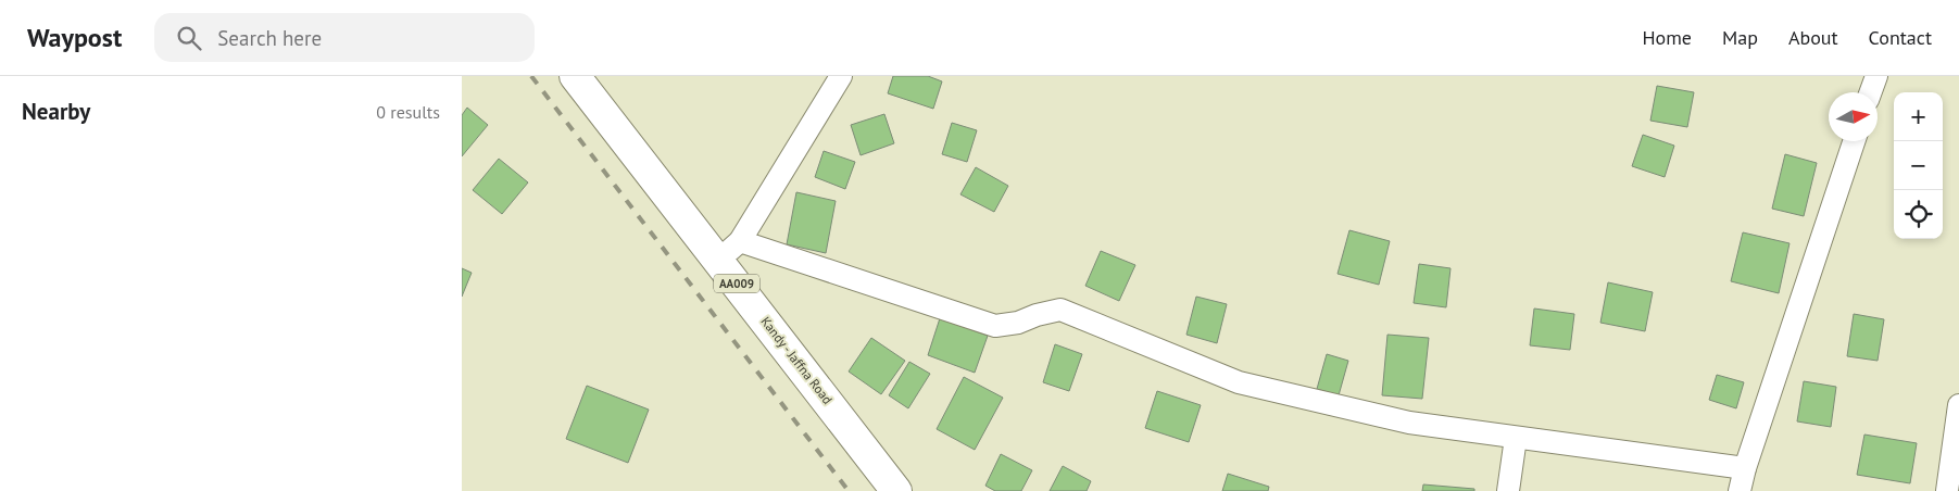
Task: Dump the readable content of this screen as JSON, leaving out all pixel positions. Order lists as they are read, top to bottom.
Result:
{
  "streets": {
    "highway": ["AA009", "Kandy - Jaffna Road"]
  },
  "north": "right",
  "page": {
    "header": "Waypost",
    "search": "Search here",
    "nav": [
      "Home",
      "Map",
      "About",
      "Contact"
    ],
    "heading": ["Nearby", "0 results"],
    "map_buttons": ["+", "−"]
  }
}
